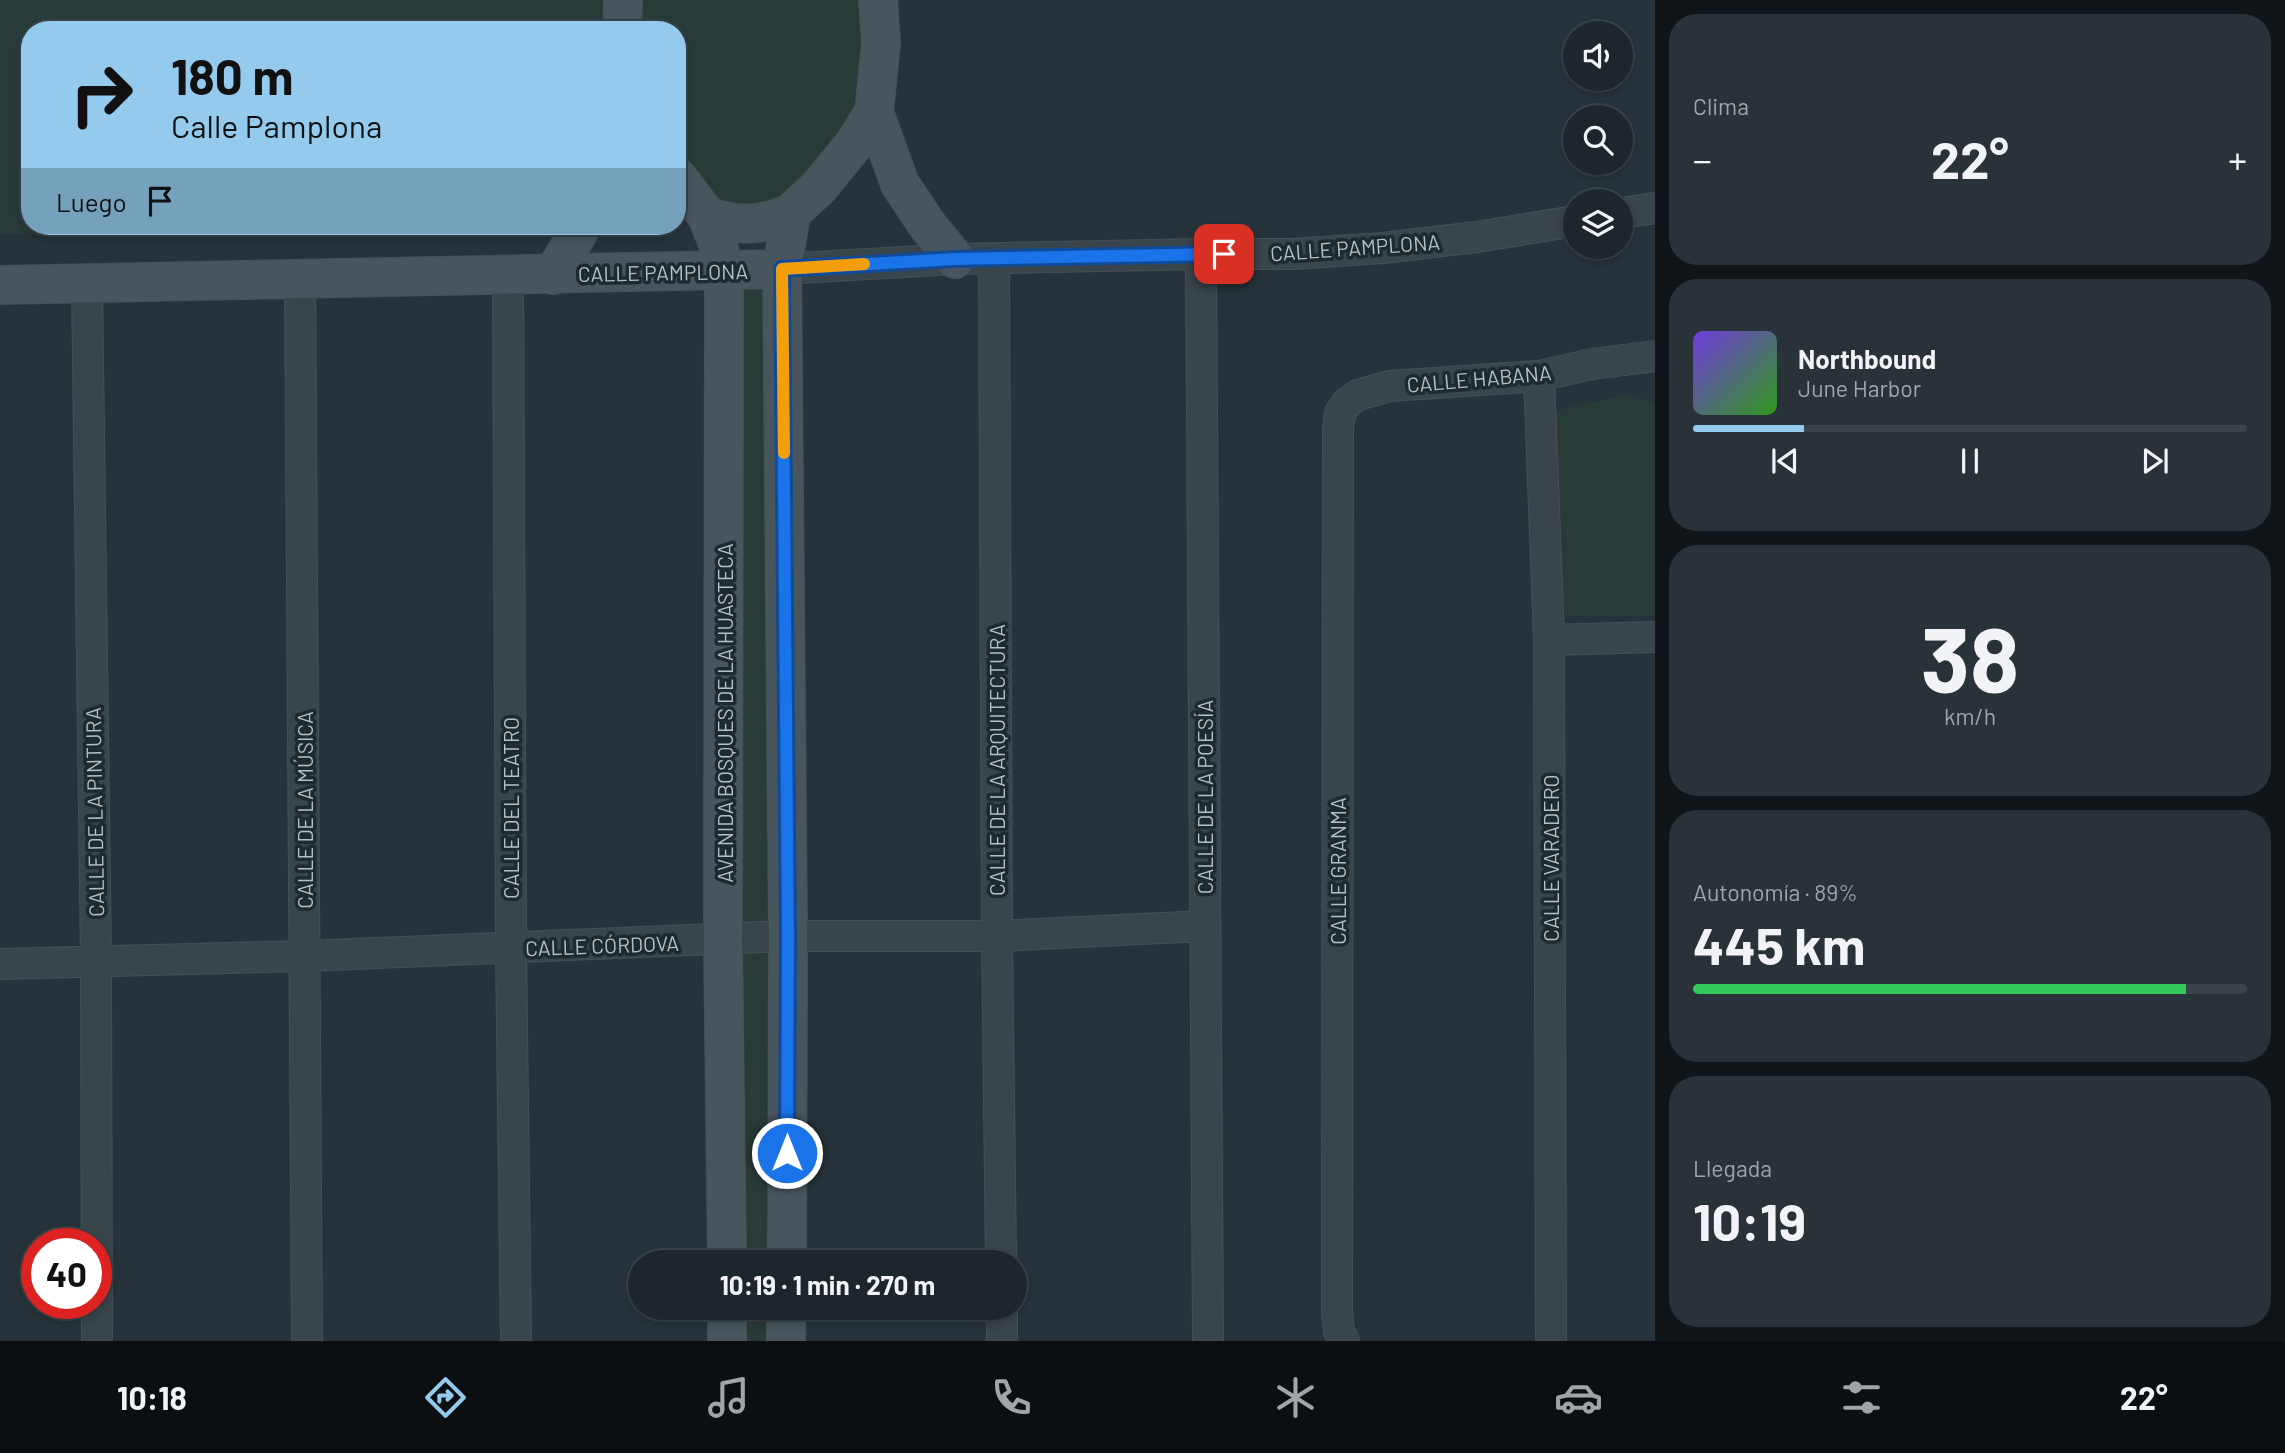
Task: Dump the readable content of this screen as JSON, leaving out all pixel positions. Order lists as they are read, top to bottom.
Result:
{
  "streets": {
    "street": [
      "CALLE PAMPLONA",
      "CALLE HABANA",
      "AVENIDA BOSQUES DE LA HUASTECA",
      "CALLE DE LA ARQUITECTURA",
      "CALLE DE LA POESÍA",
      "CALLE DEL TEATRO",
      "CALLE DE LA MÚSICA",
      "CALLE DE LA PINTURA",
      "CALLE VARADERO",
      "CALLE GRANMA",
      "CALLE CÓRDOVA"
    ]
  },
  "crossings": [
    ["CALLE PAMPLONA", "AVENIDA BOSQUES DE LA HUASTECA"],
    ["CALLE PAMPLONA", "CALLE DE LA ARQUITECTURA"],
    ["CALLE PAMPLONA", "CALLE DE LA POESÍA"],
    ["CALLE PAMPLONA", "CALLE DEL TEATRO"],
    ["CALLE PAMPLONA", "CALLE DE LA MÚSICA"],
    ["CALLE PAMPLONA", "CALLE DE LA PINTURA"],
    ["CALLE HABANA", "CALLE VARADERO"],
    ["CALLE HABANA", "CALLE GRANMA"],
    ["AVENIDA BOSQUES DE LA HUASTECA", "CALLE CÓRDOVA"],
    ["CALLE DE LA ARQUITECTURA", "CALLE CÓRDOVA"],
    ["CALLE DE LA POESÍA", "CALLE CÓRDOVA"],
    ["CALLE DEL TEATRO", "CALLE CÓRDOVA"],
    ["CALLE DE LA MÚSICA", "CALLE CÓRDOVA"],
    ["CALLE DE LA PINTURA", "CALLE CÓRDOVA"]
  ],
  "page": {
    "tile": [
      "Clima",
      ["38", "km/h"],
      ["Autonomía · 89%", "445 km"],
      ["Llegada", "10:19"]
    ],
    "turn": ["180 m", "Calle Pamplona"],
    "heat": ["−", "22°", "+"],
    "then": "Luego",
    "song": ["Northbound", "June Harbor"],
    "limit": "40",
    "trip": "10:19 · 1 min · 270 m",
    "tabs": ["10:18", "22°"]
  }
}
